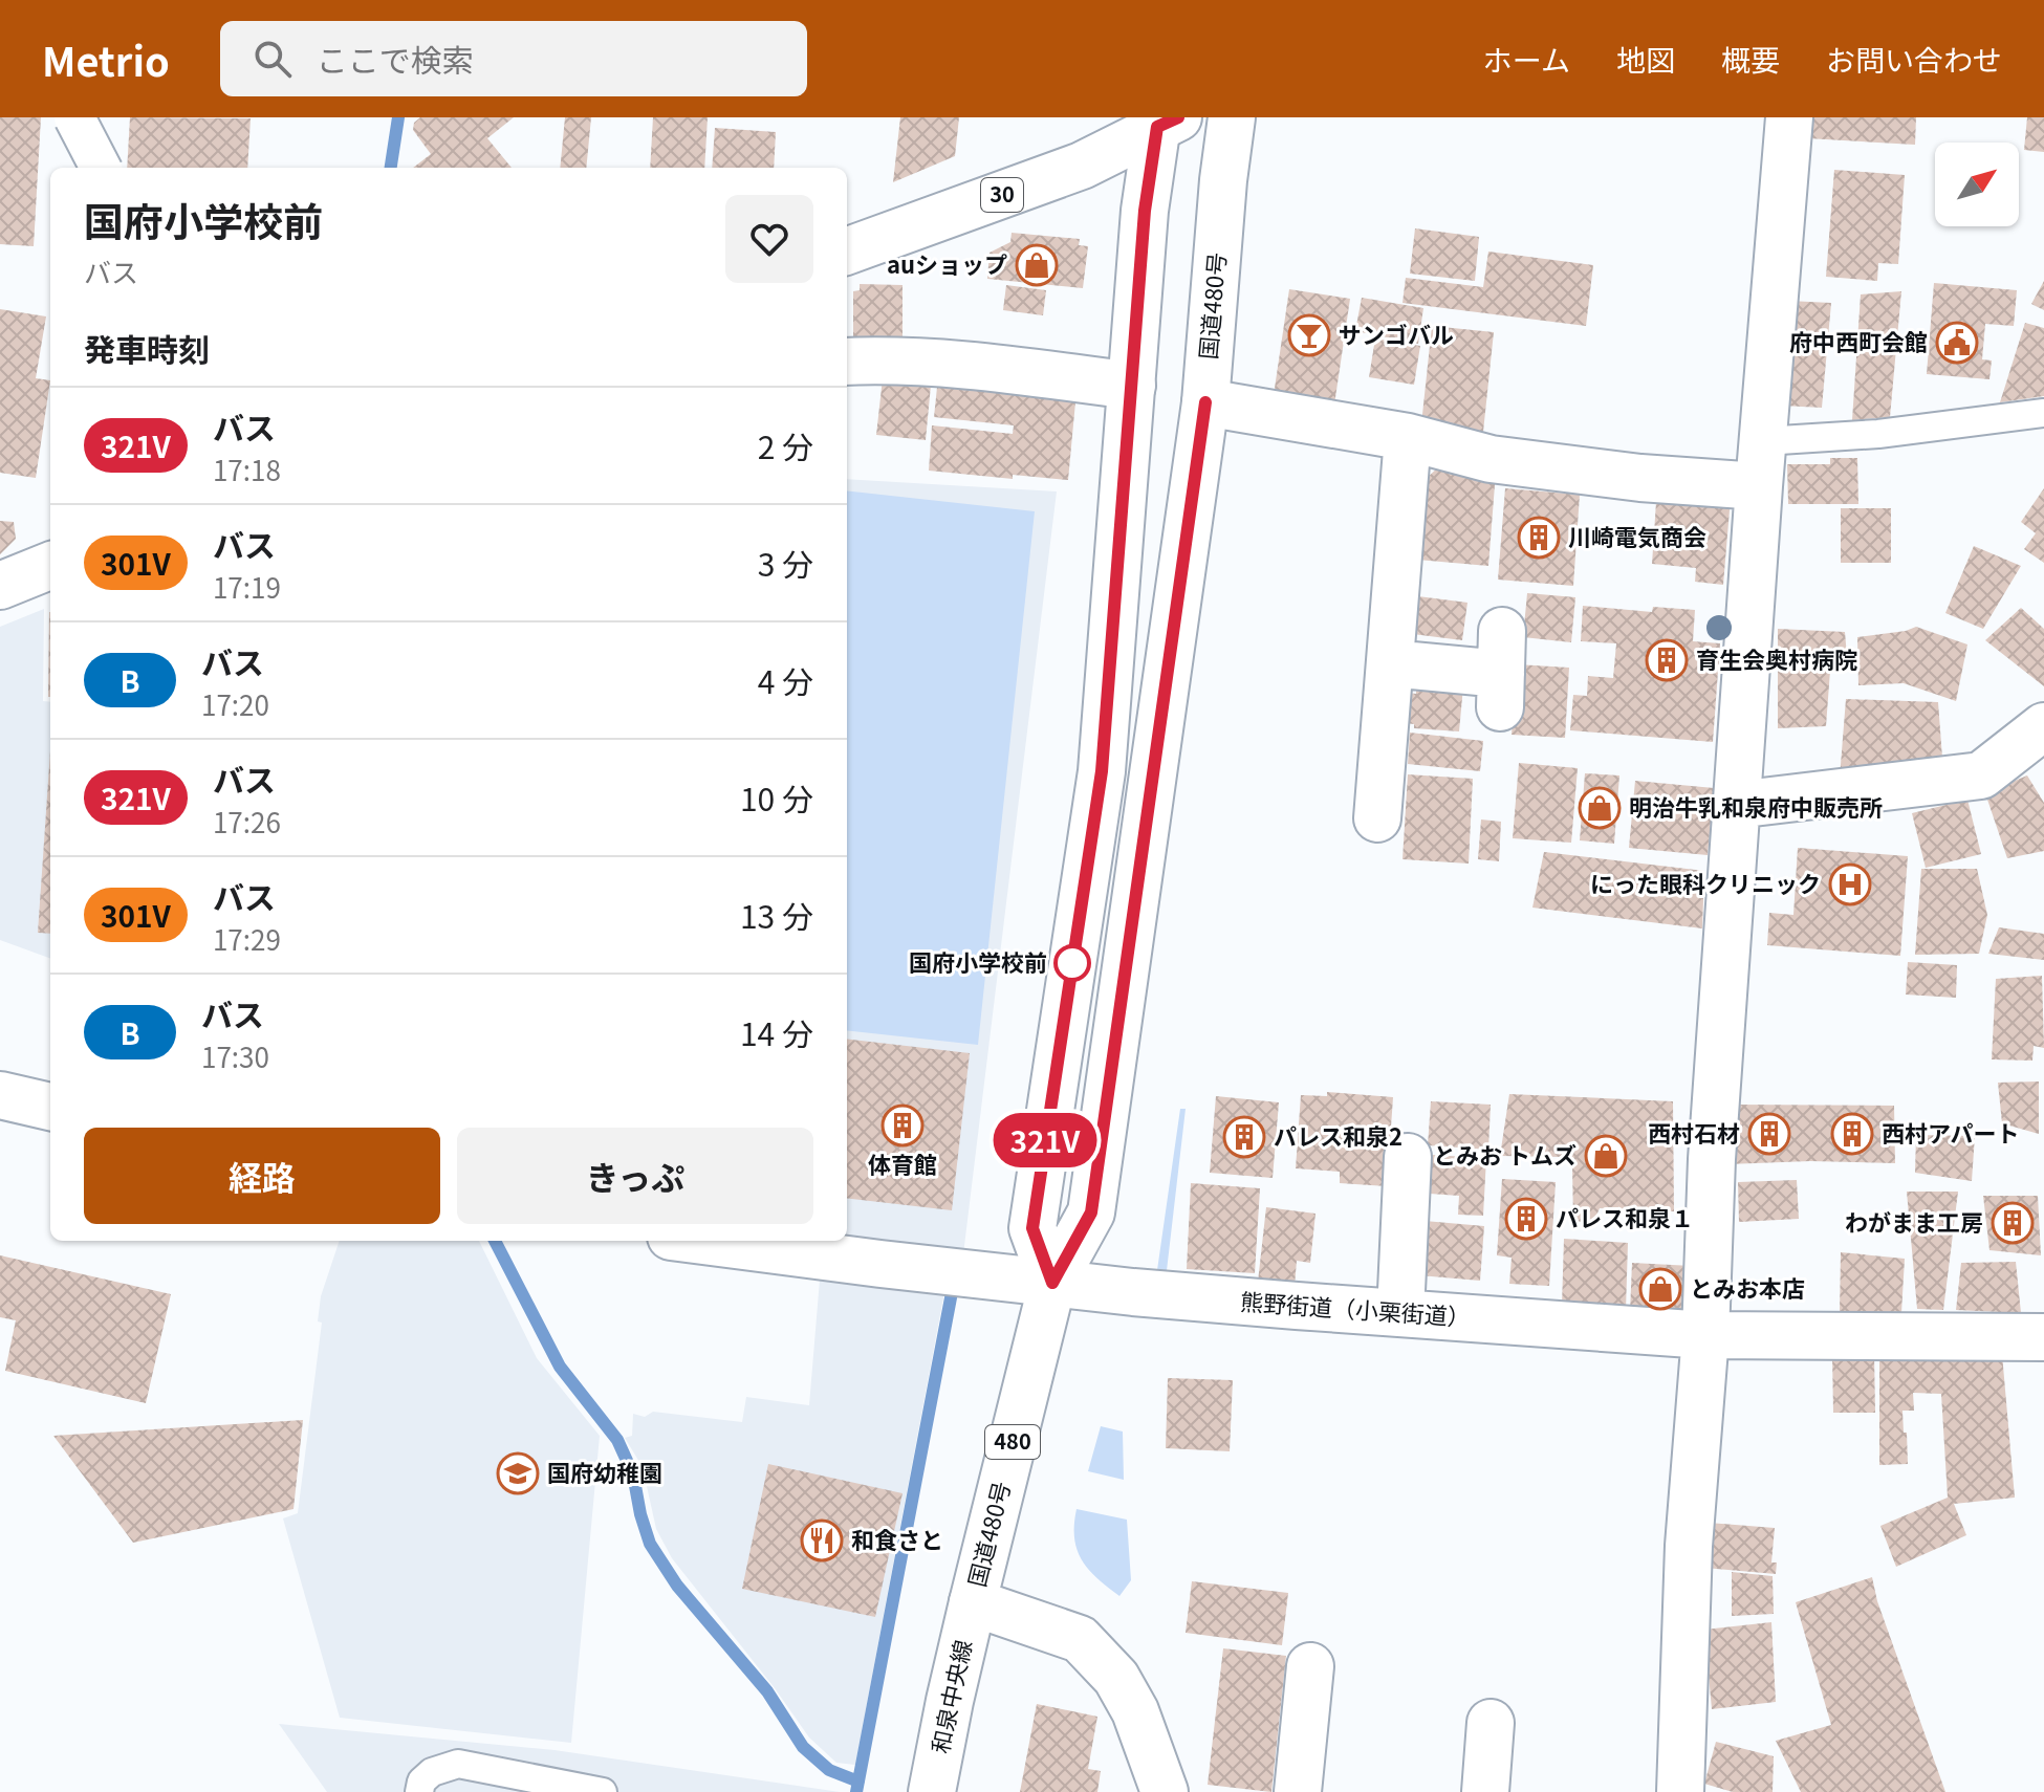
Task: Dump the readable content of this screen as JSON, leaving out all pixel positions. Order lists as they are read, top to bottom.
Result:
{
  "streets": {
    "main road": [
      "30",
      "国道480号",
      "熊野街道（小栗街道）",
      "480",
      "和泉中央線"
    ]
  },
  "crossings": [
    ["国道480号", "熊野街道（小栗街道）"],
    ["国道480号", "和泉中央線"]
  ],
  "places": {
    "shop": [
      "auショップ",
      "明治牛乳和泉府中販売所",
      "とみお トムズ",
      "とみお本店"
    ],
    "bar": ["サンゴバル"],
    "public building": ["府中西町会館"],
    "building": [
      "川崎電気商会",
      "育生会奥村病院",
      "体育館",
      "西村石材",
      "西村アパート",
      "パレス和泉2",
      "パレス和泉１",
      "わがまま工房"
    ],
    "hospital": ["にった眼科クリニック"],
    "other": ["国府小学校前"],
    "school or university": ["国府幼稚園"],
    "restaurant": ["和食さと"]
  },
  "lines": ["bus line 321V"],
  "north": "top right",
  "page": {
    "header": "Metrio",
    "search": "ここで検索",
    "nav": [
      "ホーム",
      "地図",
      "概要",
      "お問い合わせ"
    ],
    "on_map": "321V",
    "heading": [
      ["国府小学校前", "バス"],
      "発車時刻"
    ],
    "list": [
      {
        "mark": "321V",
        "name": "バス",
        "note": "17:18",
        "value": "2 分"
      },
      {
        "mark": "301V",
        "name": "バス",
        "note": "17:19",
        "value": "3 分"
      },
      {
        "mark": "B",
        "name": "バス",
        "note": "17:20",
        "value": "4 分"
      },
      {
        "mark": "321V",
        "name": "バス",
        "note": "17:26",
        "value": "10 分"
      },
      {
        "mark": "301V",
        "name": "バス",
        "note": "17:29",
        "value": "13 分"
      },
      {
        "mark": "B",
        "name": "バス",
        "note": "17:30",
        "value": "14 分"
      }
    ],
    "buttons": ["経路", "きっぷ"]
  }
}
